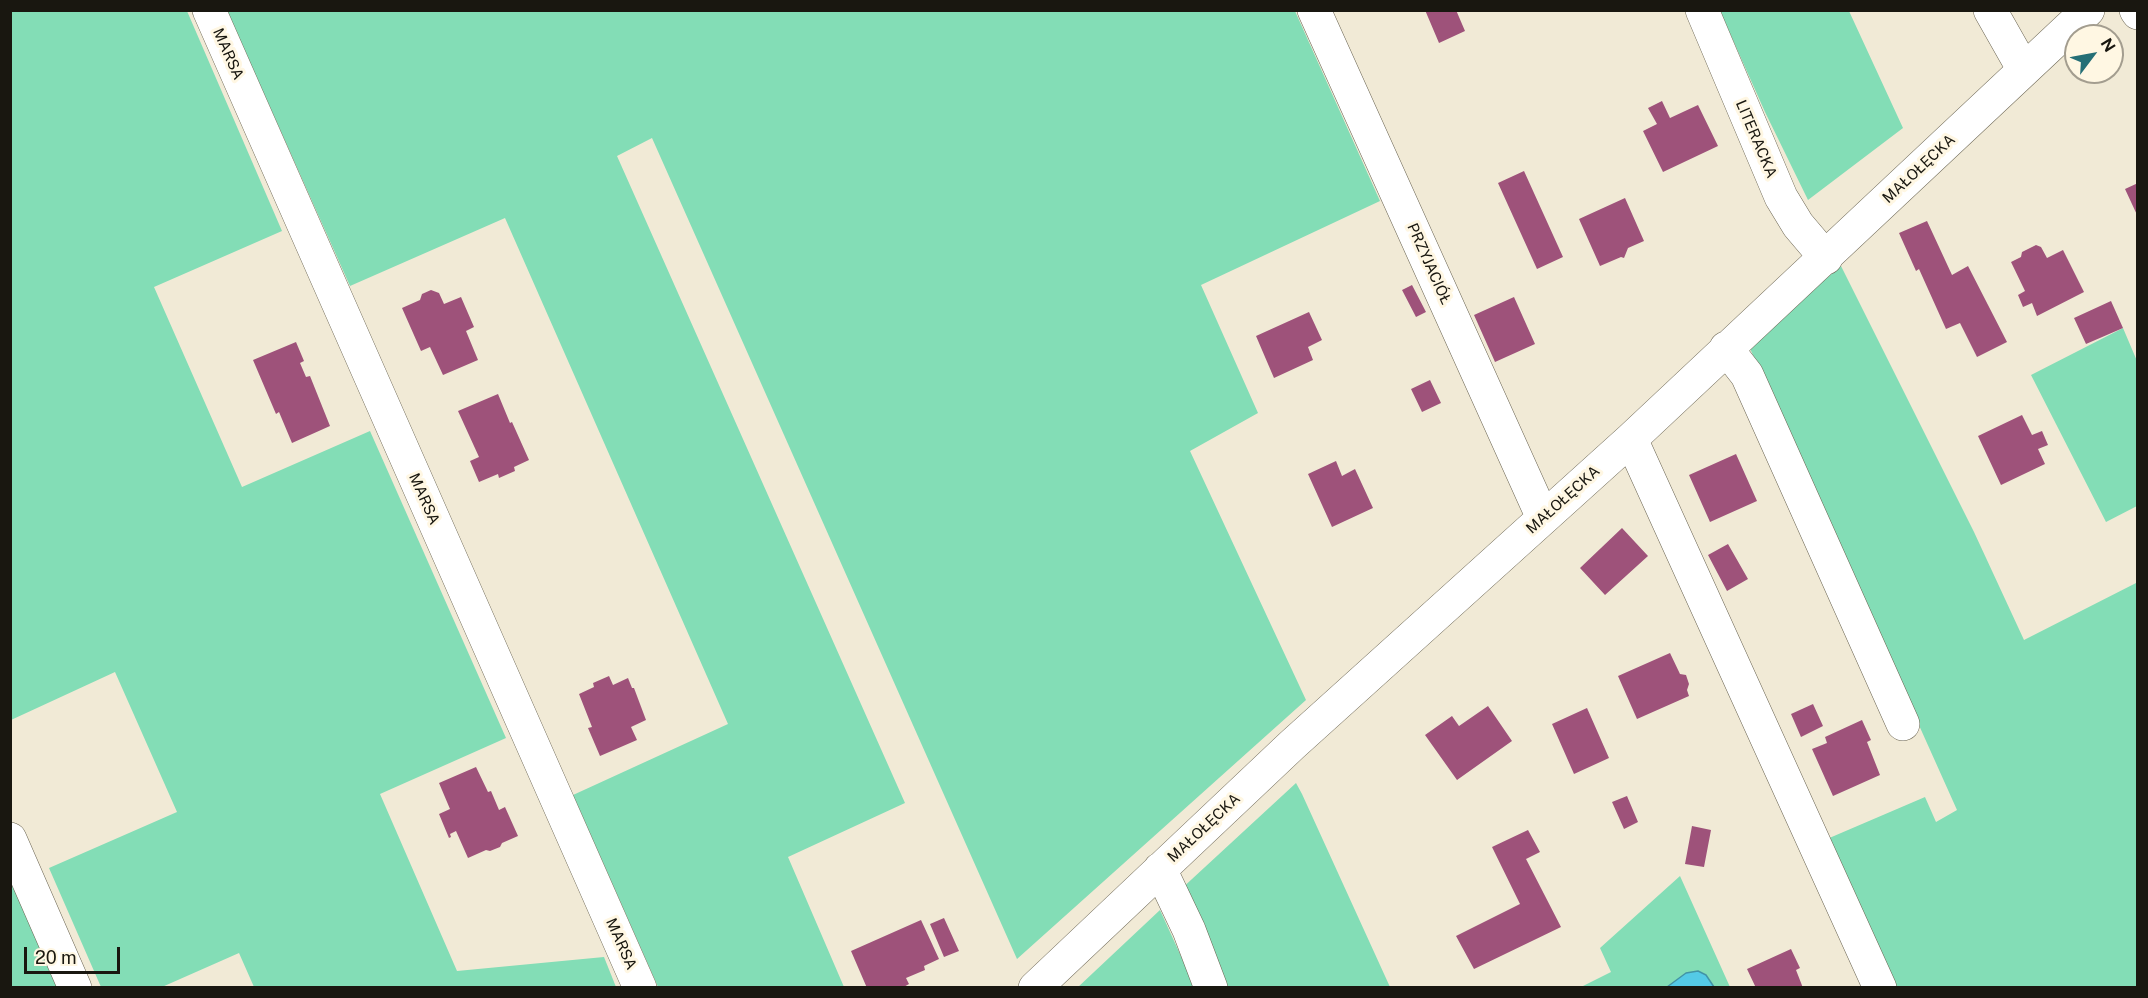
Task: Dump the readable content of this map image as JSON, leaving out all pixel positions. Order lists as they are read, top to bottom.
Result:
{
  "streets": {
    "street": [
      "MARSA",
      "LITERACKA",
      "MAŁOŁĘCKA",
      "PRZYJACIÓŁ"
    ]
  },
  "crossings": [
    ["LITERACKA", "MAŁOŁĘCKA"],
    ["MAŁOŁĘCKA", "PRZYJACIÓŁ"]
  ],
  "scale_bar": "20 m",
  "north": "top right"
}
